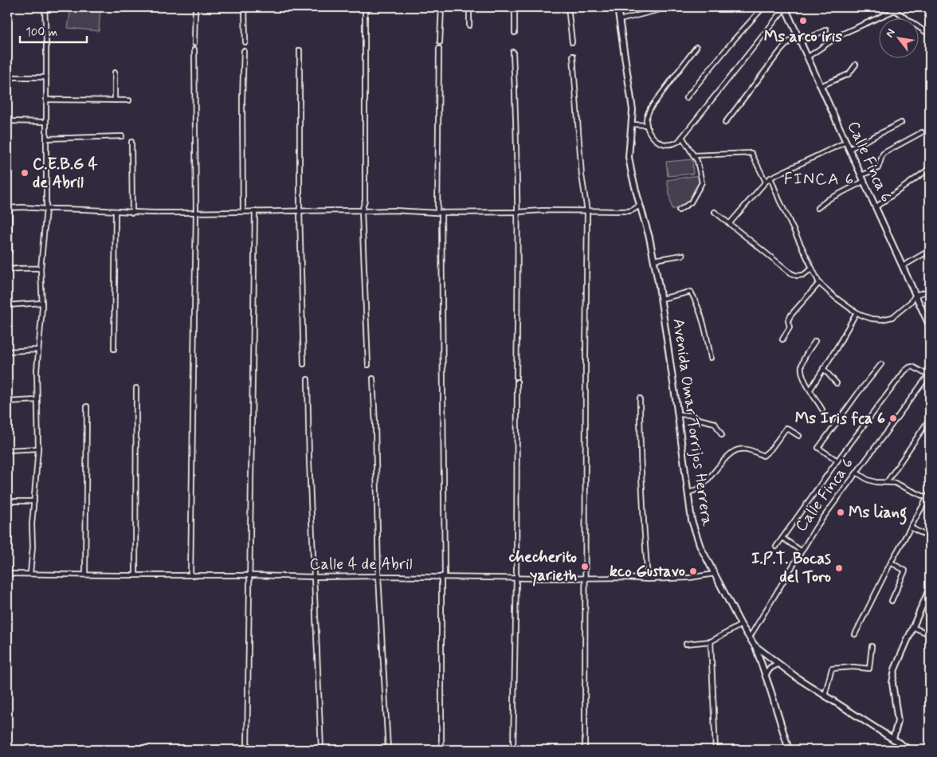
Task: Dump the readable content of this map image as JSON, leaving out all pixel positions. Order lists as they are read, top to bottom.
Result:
{
  "streets": {
    "street": ["Calle Finca 6", "Avenida Omar Torrijos Herrera", "Calle 4 de Abril"]
  },
  "crossings": [
    ["Calle Finca 6", "Avenida Omar Torrijos Herrera"],
    ["Avenida Omar Torrijos Herrera", "Calle 4 de Abril"]
  ],
  "districts": ["FINCA 6"],
  "places": [
    "Ms arco iris",
    "C.E.B.G 4 de Abril",
    "Ms Iris fca 6",
    "Ms liang",
    "checherito yarieth",
    "I.P.T. Bocas del Toro",
    "kco Gustavo"
  ],
  "scale_bar": "100 m",
  "north": "top left"
}
